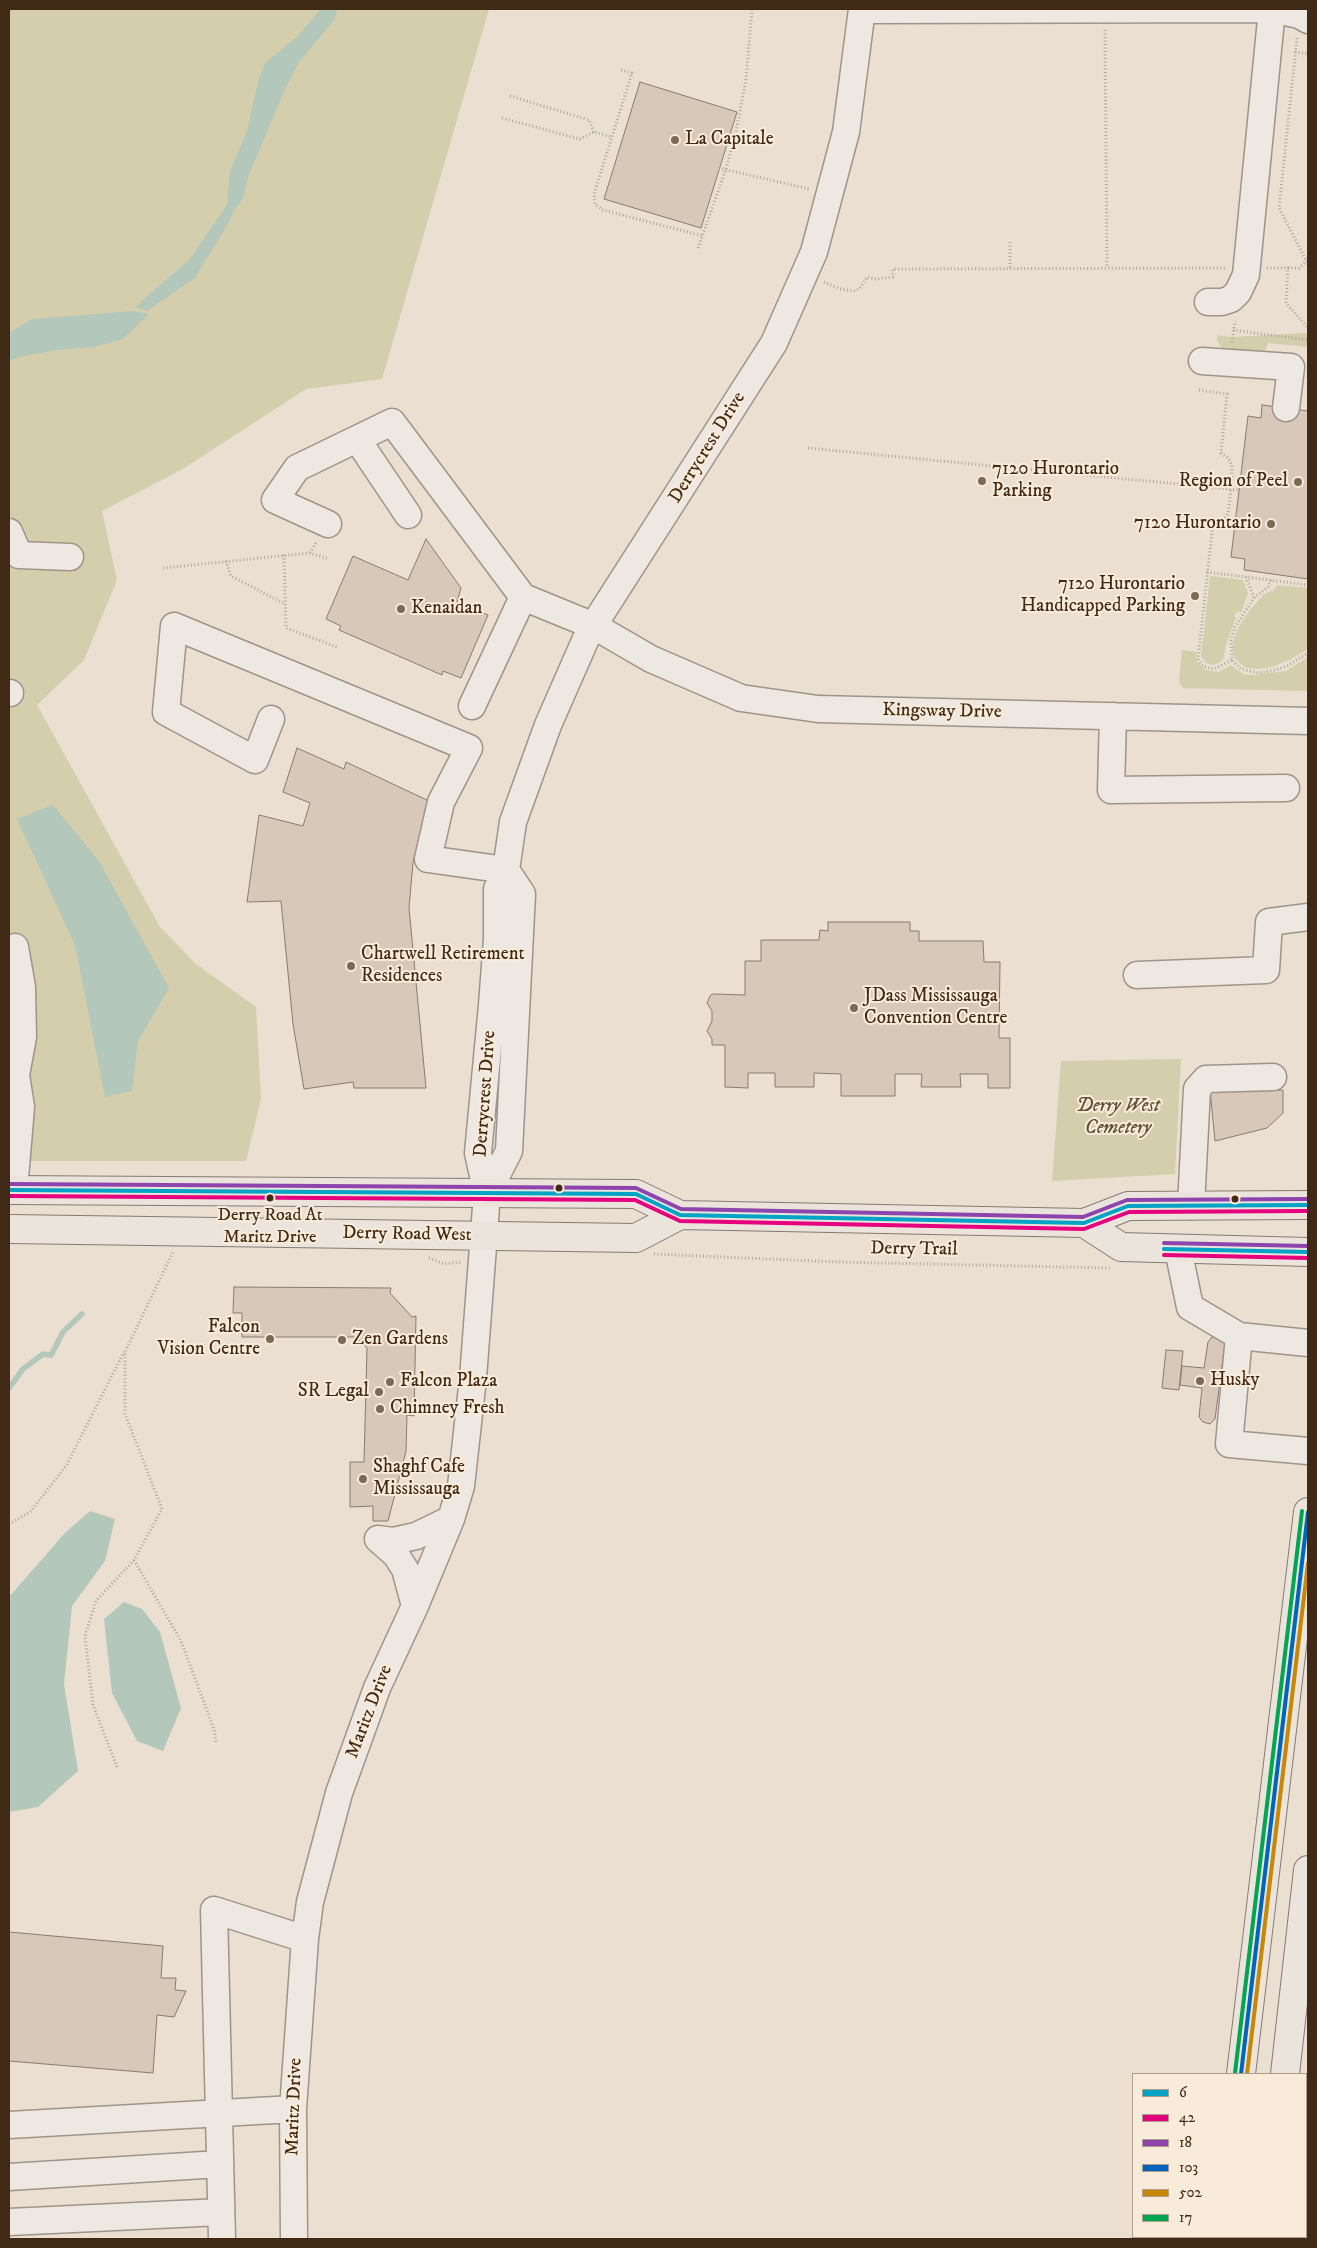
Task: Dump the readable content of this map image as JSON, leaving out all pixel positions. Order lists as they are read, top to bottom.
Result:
{
  "streets": {
    "main road": ["Derry Road West"],
    "street": ["Derrycrest Drive", "Kingsway Drive", "Maritz Drive"],
    "path": ["Derry Trail"]
  },
  "crossings": [
    ["Derrycrest Drive", "Kingsway Drive"],
    ["Derrycrest Drive", "Derry Road West"],
    ["Derrycrest Drive", "Maritz Drive"],
    ["Derry Road West", "Maritz Drive"]
  ],
  "parks": ["Derry West Cemetery"],
  "places": [
    "La Capitale",
    "7120 Hurontario Parking",
    "Region of Peel",
    "7120 Hurontario",
    "7120 Hurontario Handicapped Parking",
    "Kenaidan",
    "Chartwell Retirement Residences",
    "JDass Mississauga Convention Centre",
    "Derry Road At Maritz Drive",
    "Falcon Vision Centre",
    "Zen Gardens",
    "Husky",
    "Falcon Plaza",
    "SR Legal",
    "Chimney Fresh",
    "Shaghf Cafe Mississauga"
  ],
  "lines": [
    "transit line 18",
    "transit line 6",
    "transit line 42",
    "transit line 17",
    "transit line 103",
    "transit line 502"
  ],
  "legend": [
    "6",
    "42",
    "18",
    "103",
    "502",
    "17"
  ]
}
